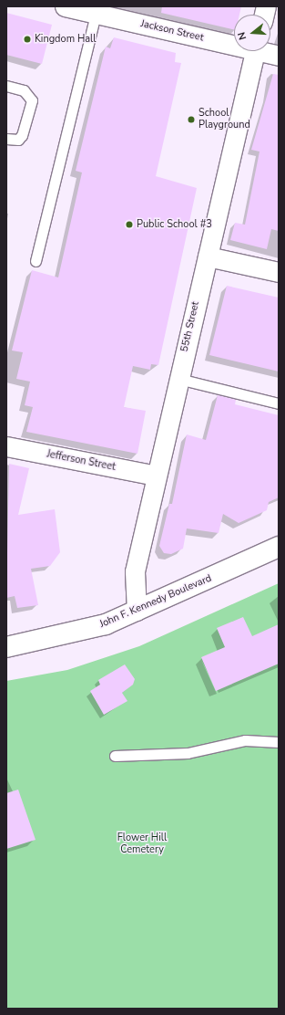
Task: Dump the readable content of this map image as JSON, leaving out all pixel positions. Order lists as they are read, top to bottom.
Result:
{
  "streets": {
    "main road": ["John F. Kennedy Boulevard"],
    "street": ["Jackson Street", "55th Street", "Jefferson Street"]
  },
  "crossings": [
    ["55th Street", "Jefferson Street"],
    ["55th Street", "John F. Kennedy Boulevard"]
  ],
  "parks": ["Flower Hill Cemetery"],
  "places": ["Kingdom Hall", "School Playground", "Public School #3"],
  "north": "left"
}
